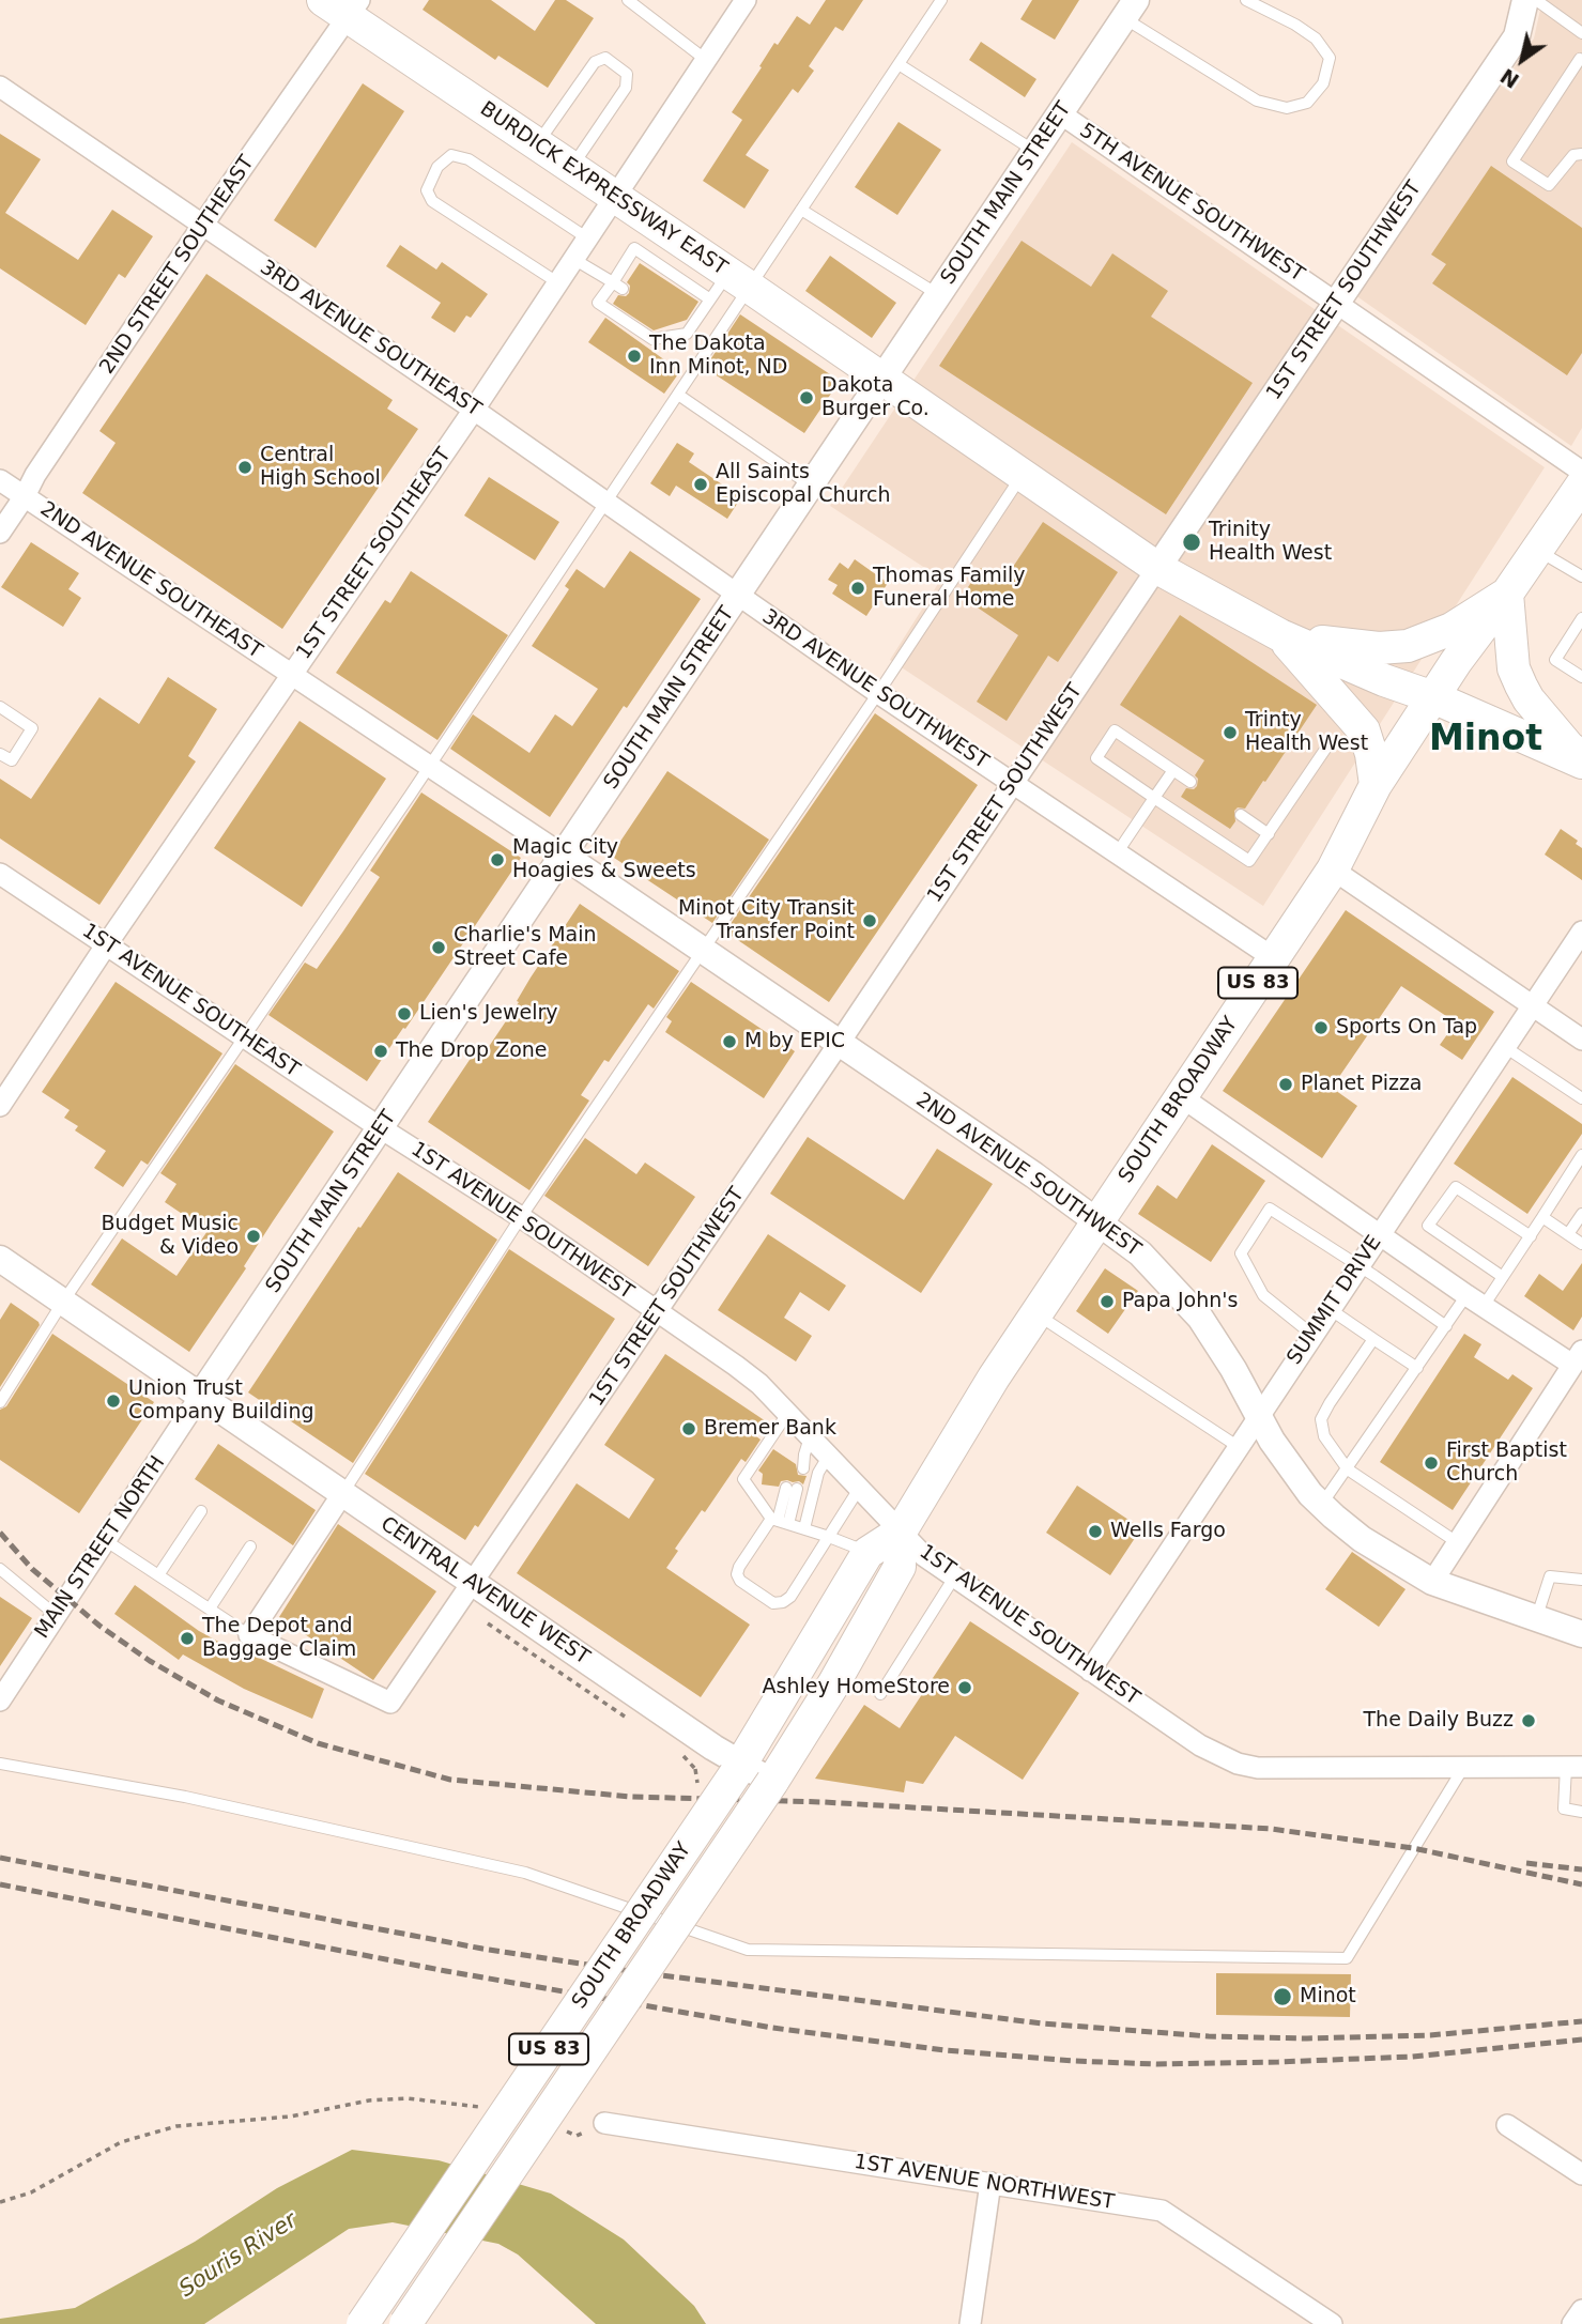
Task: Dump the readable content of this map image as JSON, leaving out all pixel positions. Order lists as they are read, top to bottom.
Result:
{
  "streets": {
    "main road": ["BURDICK EXPRESSWAY EAST", "US 83", "SOUTH BROADWAY"],
    "street": [
      "SOUTH MAIN STREET",
      "5TH AVENUE SOUTHWEST",
      "2ND STREET SOUTHEAST",
      "1ST STREET SOUTHWEST",
      "3RD AVENUE SOUTHEAST",
      "1ST STREET SOUTHEAST",
      "2ND AVENUE SOUTHEAST",
      "3RD AVENUE SOUTHWEST",
      "1ST AVENUE SOUTHEAST",
      "2ND AVENUE SOUTHWEST",
      "1ST AVENUE SOUTHWEST",
      "SUMMIT DRIVE",
      "MAIN STREET NORTH",
      "CENTRAL AVENUE WEST",
      "1ST AVENUE NORTHWEST"
    ]
  },
  "crossings": [
    ["BURDICK EXPRESSWAY EAST", "SOUTH MAIN STREET"],
    ["BURDICK EXPRESSWAY EAST", "2ND STREET SOUTHEAST"],
    ["BURDICK EXPRESSWAY EAST", "1ST STREET SOUTHWEST"],
    ["BURDICK EXPRESSWAY EAST", "1ST STREET SOUTHEAST"],
    ["SOUTH MAIN STREET", "5TH AVENUE SOUTHWEST"],
    ["SOUTH MAIN STREET", "3RD AVENUE SOUTHEAST"],
    ["SOUTH MAIN STREET", "2ND AVENUE SOUTHEAST"],
    ["SOUTH MAIN STREET", "3RD AVENUE SOUTHWEST"],
    ["SOUTH MAIN STREET", "1ST AVENUE SOUTHEAST"],
    ["SOUTH MAIN STREET", "2ND AVENUE SOUTHWEST"],
    ["SOUTH MAIN STREET", "1ST AVENUE SOUTHWEST"],
    ["SOUTH MAIN STREET", "MAIN STREET NORTH"],
    ["SOUTH MAIN STREET", "CENTRAL AVENUE WEST"],
    ["5TH AVENUE SOUTHWEST", "1ST STREET SOUTHWEST"],
    ["2ND STREET SOUTHEAST", "3RD AVENUE SOUTHEAST"],
    ["2ND STREET SOUTHEAST", "2ND AVENUE SOUTHEAST"],
    ["1ST STREET SOUTHWEST", "3RD AVENUE SOUTHWEST"],
    ["1ST STREET SOUTHWEST", "2ND AVENUE SOUTHWEST"],
    ["1ST STREET SOUTHWEST", "1ST AVENUE SOUTHWEST"],
    ["1ST STREET SOUTHWEST", "CENTRAL AVENUE WEST"],
    ["3RD AVENUE SOUTHEAST", "1ST STREET SOUTHEAST"],
    ["3RD AVENUE SOUTHEAST", "3RD AVENUE SOUTHWEST"],
    ["1ST STREET SOUTHEAST", "2ND AVENUE SOUTHEAST"],
    ["1ST STREET SOUTHEAST", "1ST AVENUE SOUTHEAST"],
    ["2ND AVENUE SOUTHEAST", "2ND AVENUE SOUTHWEST"],
    ["3RD AVENUE SOUTHWEST", "SOUTH BROADWAY"],
    ["1ST AVENUE SOUTHEAST", "1ST AVENUE SOUTHWEST"],
    ["SOUTH BROADWAY", "2ND AVENUE SOUTHWEST"],
    ["SOUTH BROADWAY", "1ST AVENUE SOUTHWEST"],
    ["SOUTH BROADWAY", "CENTRAL AVENUE WEST"],
    ["2ND AVENUE SOUTHWEST", "SUMMIT DRIVE"],
    ["1ST AVENUE SOUTHWEST", "SUMMIT DRIVE"],
    ["MAIN STREET NORTH", "CENTRAL AVENUE WEST"]
  ],
  "districts": ["Minot"],
  "water": ["Souris River"],
  "places": [
    "The Dakota Inn Minot, ND",
    "Dakota Burger Co.",
    "Central High School",
    "All Saints Episcopal Church",
    "Trinity Health West",
    "Thomas Family Funeral Home",
    "Trinty Health West",
    "Magic City Hoagies & Sweets",
    "Minot City Transit Transfer Point",
    "Charlie's Main Street Cafe",
    "Lien's Jewelry",
    "Sports On Tap",
    "M by EPIC",
    "The Drop Zone",
    "Planet Pizza",
    "Budget Music & Video",
    "Papa John's",
    "Union Trust Company Building",
    "Bremer Bank",
    "First Baptist Church",
    "Wells Fargo",
    "The Depot and Baggage Claim",
    "Ashley HomeStore",
    "The Daily Buzz",
    "Minot"
  ],
  "north": "bottom left"
}
